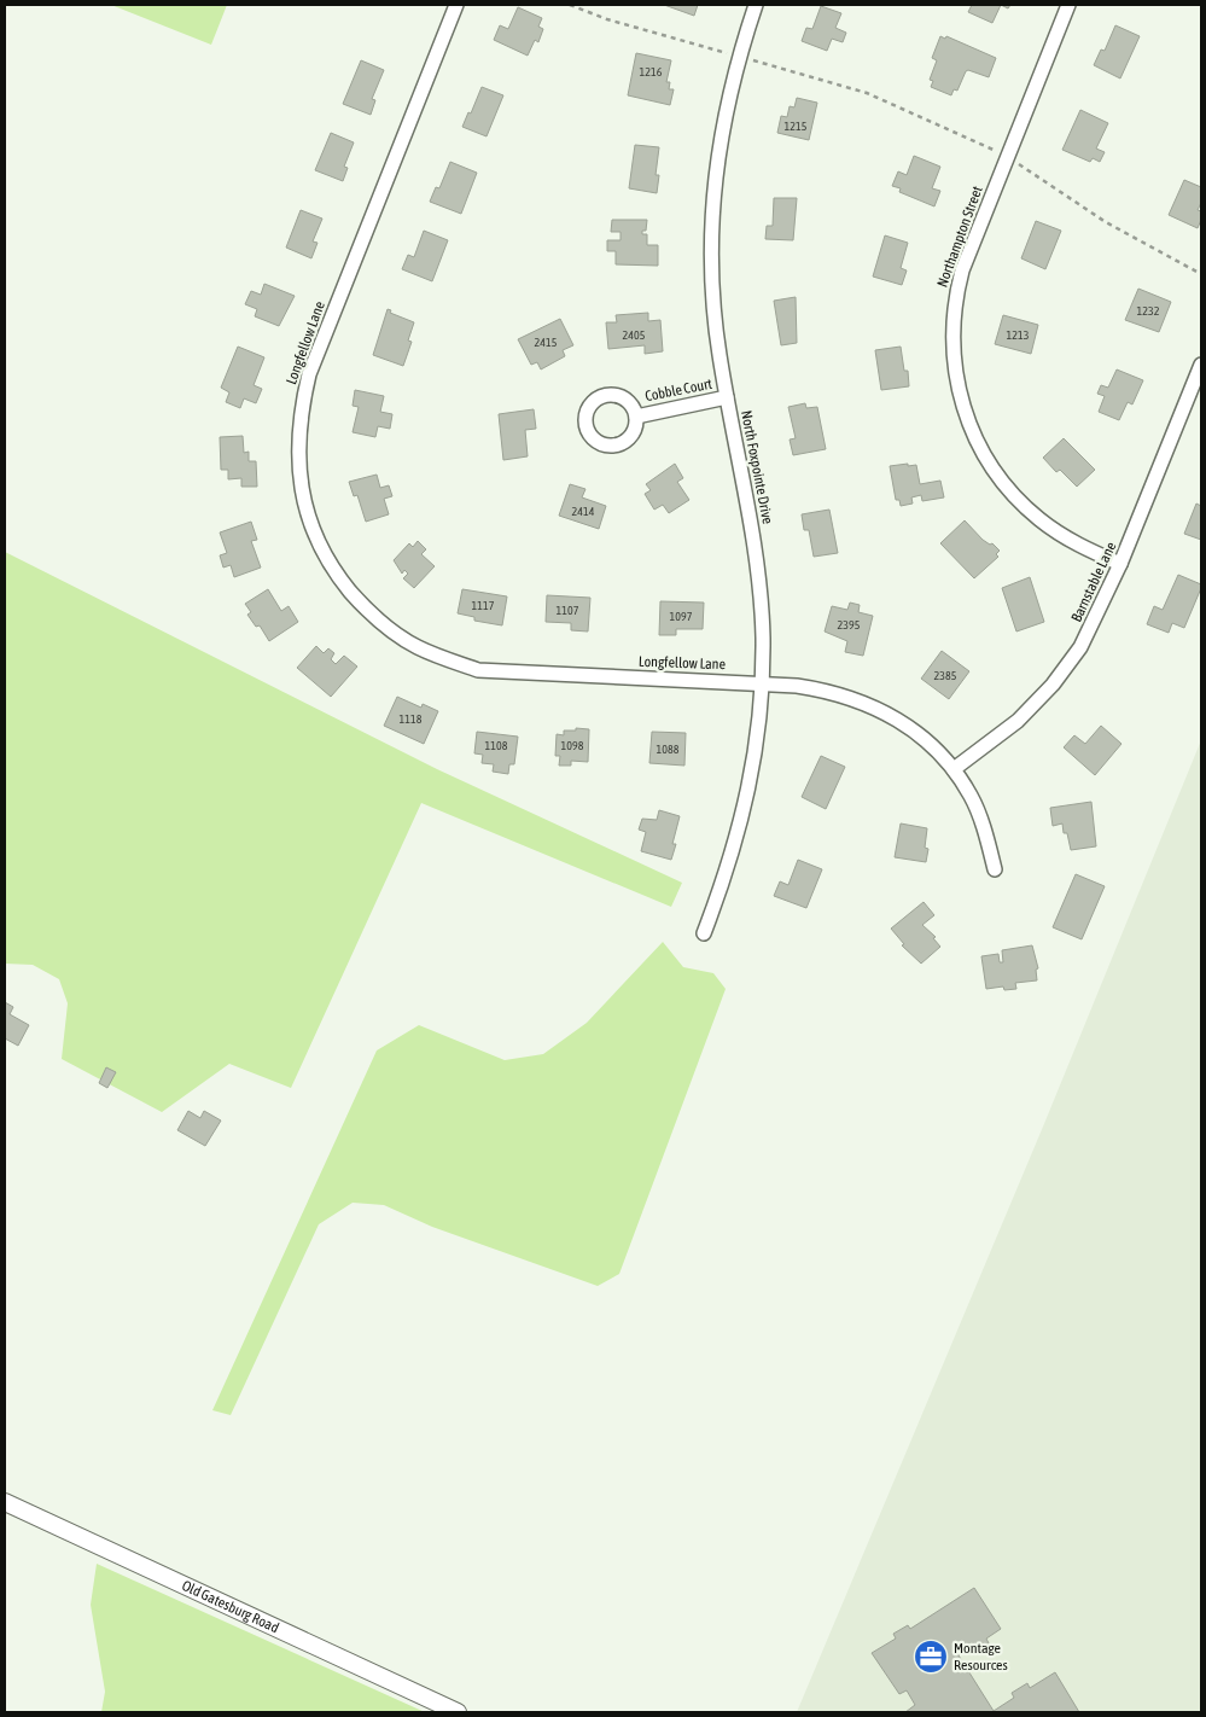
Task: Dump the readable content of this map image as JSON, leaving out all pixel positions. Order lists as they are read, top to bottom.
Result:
{
  "streets": {
    "street": [
      "Northampton Street",
      "Longfellow Lane",
      "Cobble Court",
      "North Foxpointe Drive",
      "Barnstable Lane",
      "Old Gatesburg Road"
    ]
  },
  "crossings": [
    ["Northampton Street", "Barnstable Lane"],
    ["Longfellow Lane", "North Foxpointe Drive"],
    ["Longfellow Lane", "Barnstable Lane"],
    ["Cobble Court", "North Foxpointe Drive"]
  ],
  "places": {
    "office": ["Montage Resources"]
  },
  "house_numbers": [
    "1216",
    "1215",
    "1232",
    "2405",
    "1213",
    "2415",
    "2414",
    "1117",
    "1107",
    "1097",
    "2395",
    "2385",
    "1118",
    "1108",
    "1098",
    "1088"
  ]
}
